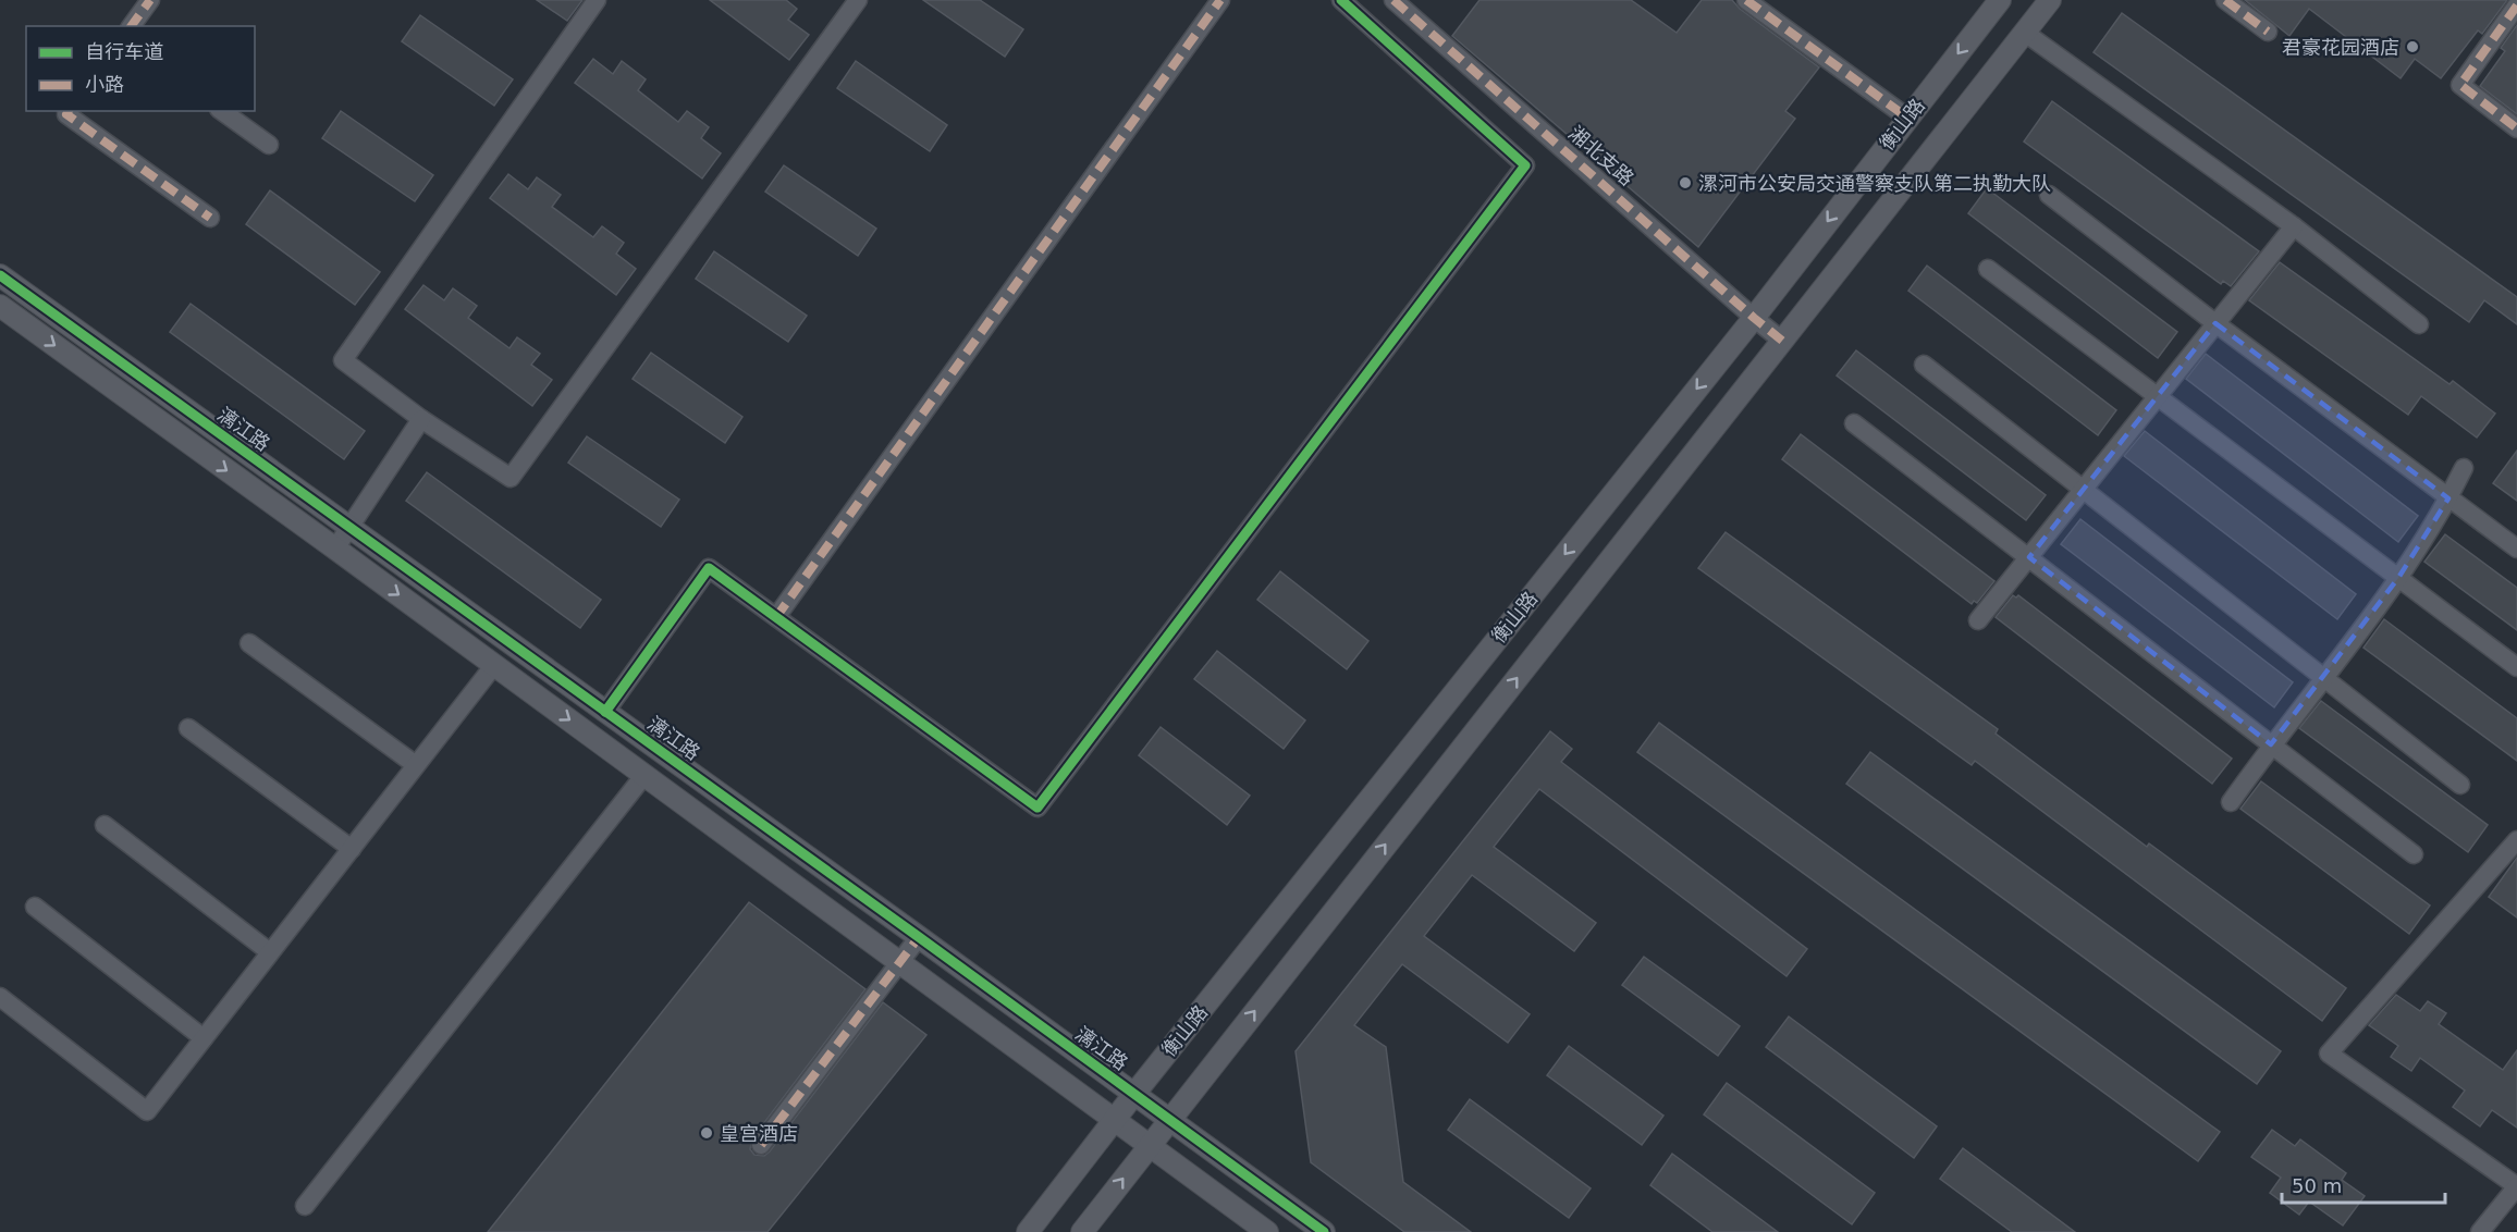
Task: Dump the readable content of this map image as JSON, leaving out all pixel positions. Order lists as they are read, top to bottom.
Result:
{
  "streets": {
    "street": ["衡山路", "湘北支路", "漓江路"]
  },
  "crossings": [
    ["衡山路", "湘北支路"],
    ["衡山路", "漓江路"]
  ],
  "places": ["君豪花园酒店", "漯河市公安局交通警察支队第二执勤大队", "皇宫酒店"],
  "legend": ["自行车道", "小路"],
  "scale_bar": "50 m"
}
